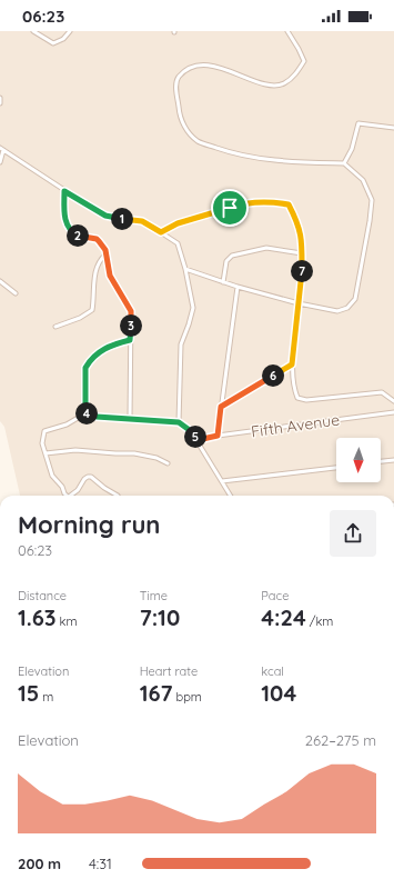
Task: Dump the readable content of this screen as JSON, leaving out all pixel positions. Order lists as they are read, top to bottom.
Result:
{
  "streets": {
    "street": ["Fifth Avenue"]
  },
  "north": "bottom",
  "page": {
    "status": "06:23",
    "pins": [
      "1",
      "2",
      "7",
      "3",
      "6",
      "4",
      "5"
    ],
    "heading": ["Morning run", "06:23"],
    "stats": [
      ["Distance", "1.63 km"],
      ["Time", "7:10"],
      ["Pace", "4:24 /km"],
      ["Elevation", "15 m"],
      ["Heart rate", "167 bpm"],
      ["kcal", "104"]
    ],
    "chart": ["Elevation", "262–275 m"],
    "list": [
      {
        "name": "200 m",
        "note": "4:31"
      }
    ]
  }
}
